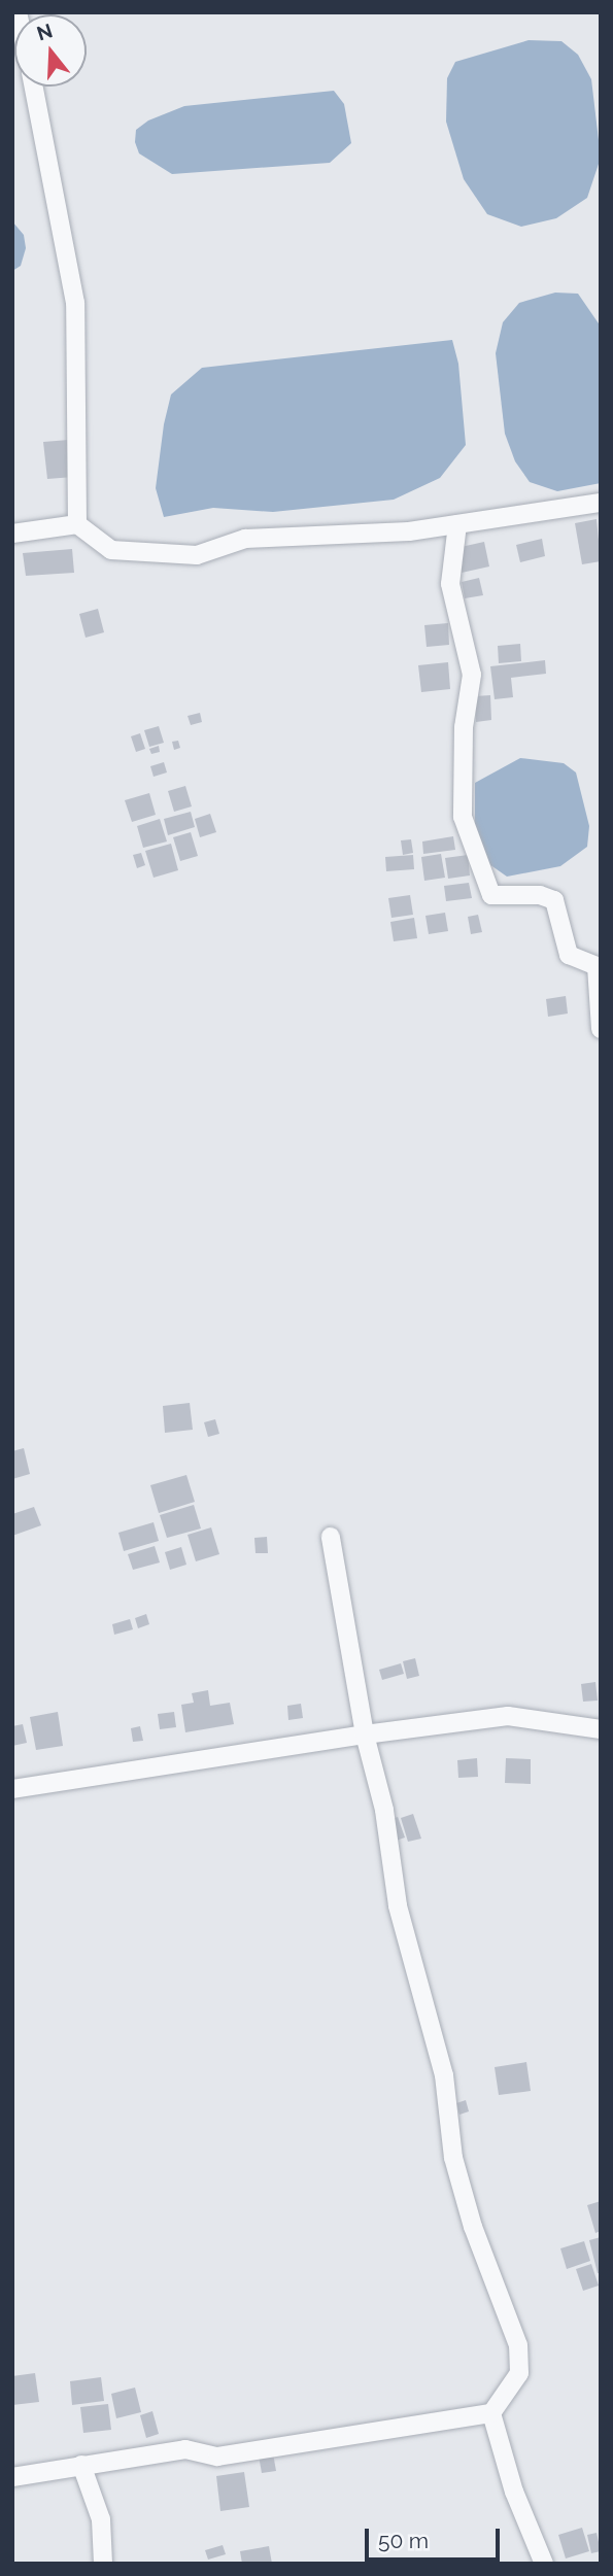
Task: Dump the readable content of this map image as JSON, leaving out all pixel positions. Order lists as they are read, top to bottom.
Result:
{
  "scale_bar": "50 m",
  "north": "top"
}
